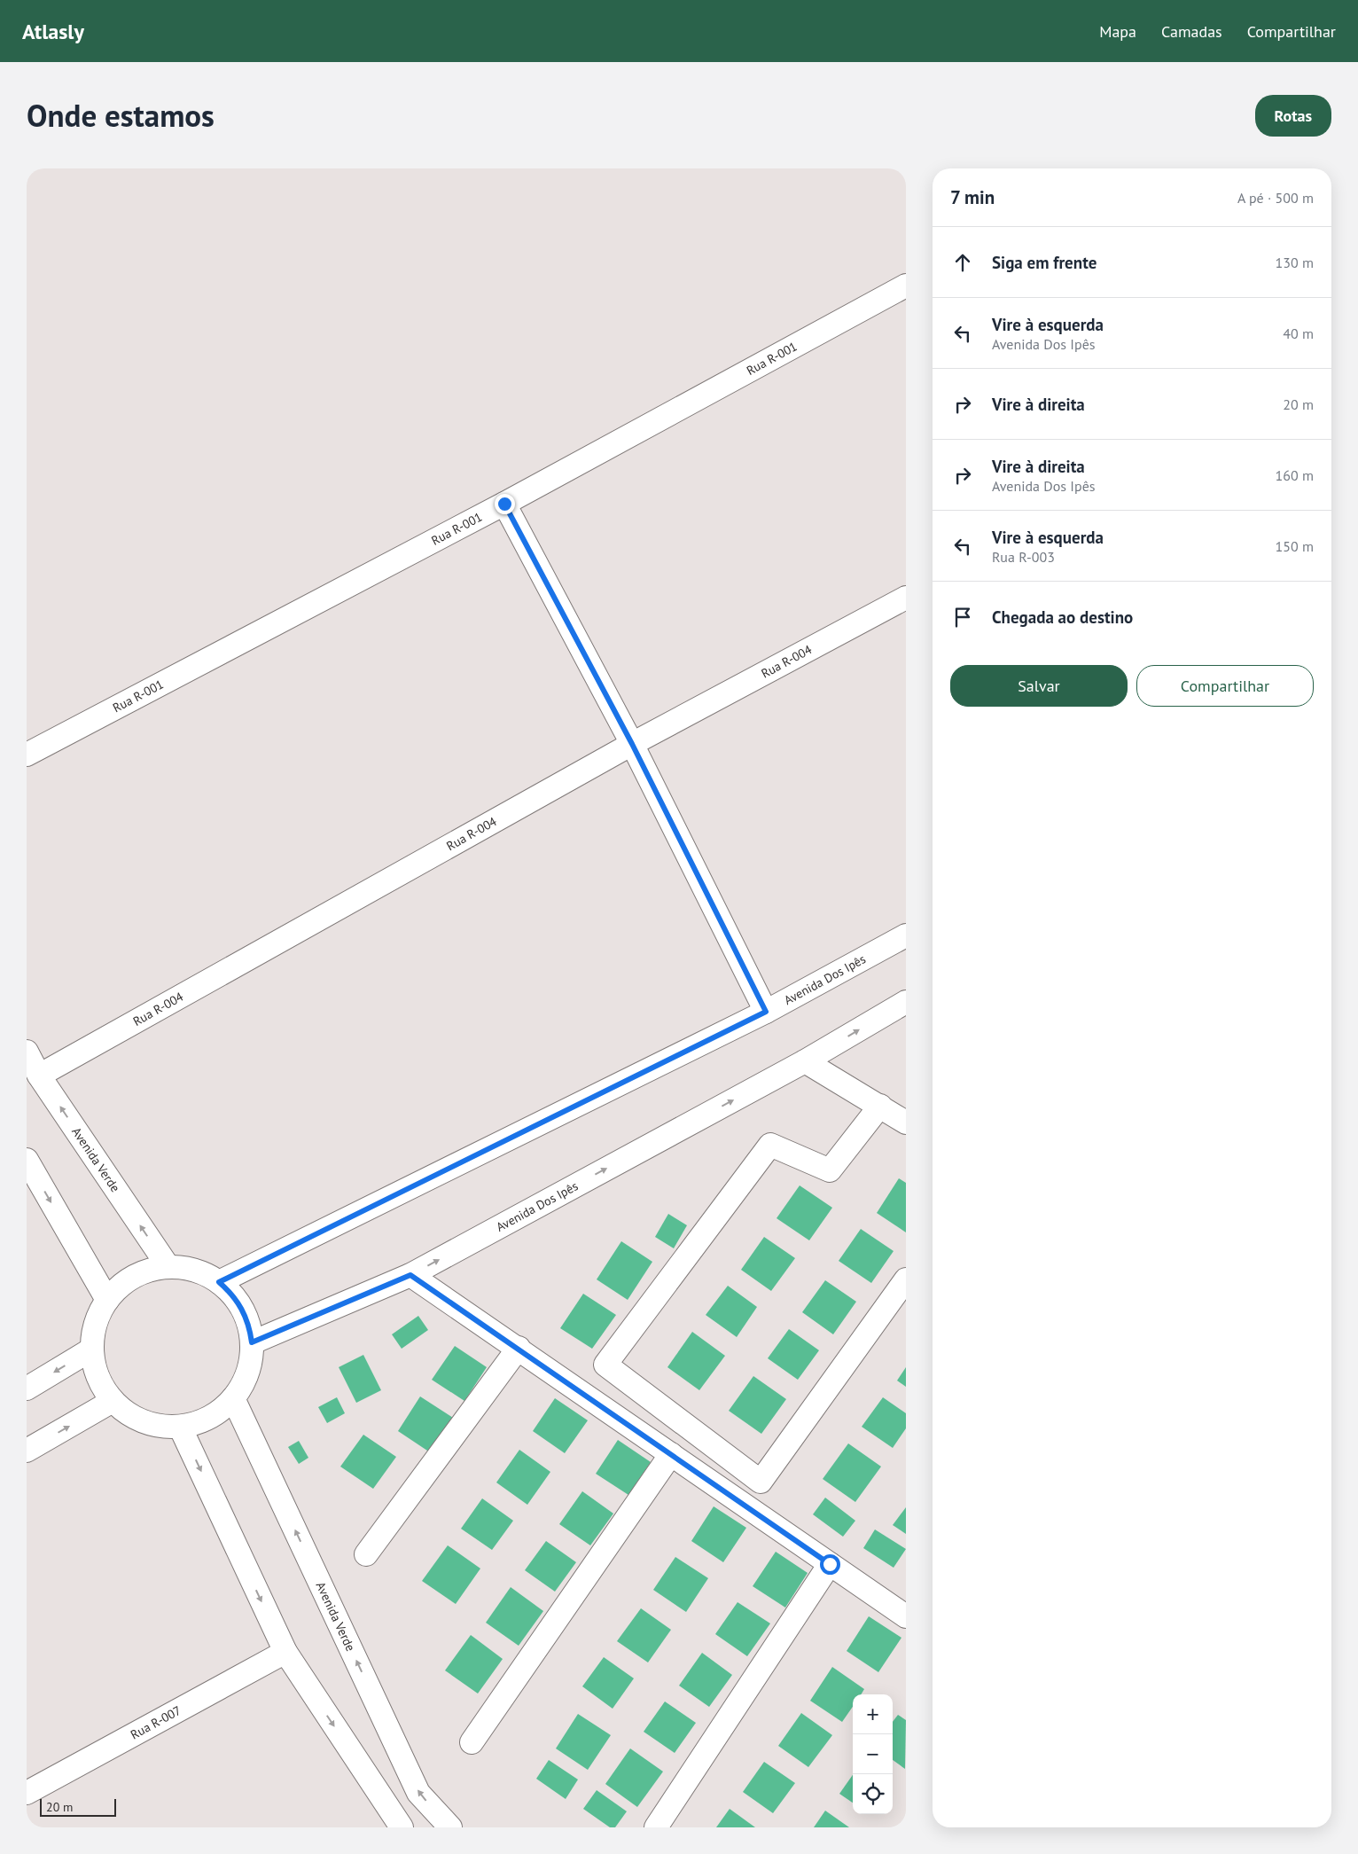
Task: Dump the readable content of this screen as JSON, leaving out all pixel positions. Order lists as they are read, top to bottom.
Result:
{
  "streets": {
    "street": [
      "Rua R-001",
      "Rua R-004",
      "Avenida Dos Ipês",
      "Avenida Verde",
      "Rua R-007"
    ]
  },
  "crossings": [
    ["Rua R-004", "Avenida Verde"]
  ],
  "scale_bar": "20 m",
  "page": {
    "header": "Atlasly",
    "nav": ["Mapa", "Camadas", "Compartilhar"],
    "title": "Onde estamos",
    "buttons": [
      "Rotas",
      ["Salvar", "Compartilhar"]
    ],
    "heading": ["7 min", "A pé · 500 m"],
    "list": [
      ["Siga em frente", "130 m"],
      ["Vire à esquerda", "Avenida Dos Ipês", "40 m"],
      ["Vire à direita", "20 m"],
      ["Vire à direita", "Avenida Dos Ipês", "160 m"],
      ["Vire à esquerda", "Rua R-003", "150 m"],
      "Chegada ao destino"
    ],
    "map_buttons": ["+", "−"],
    "scale": "20 m"
  }
}
